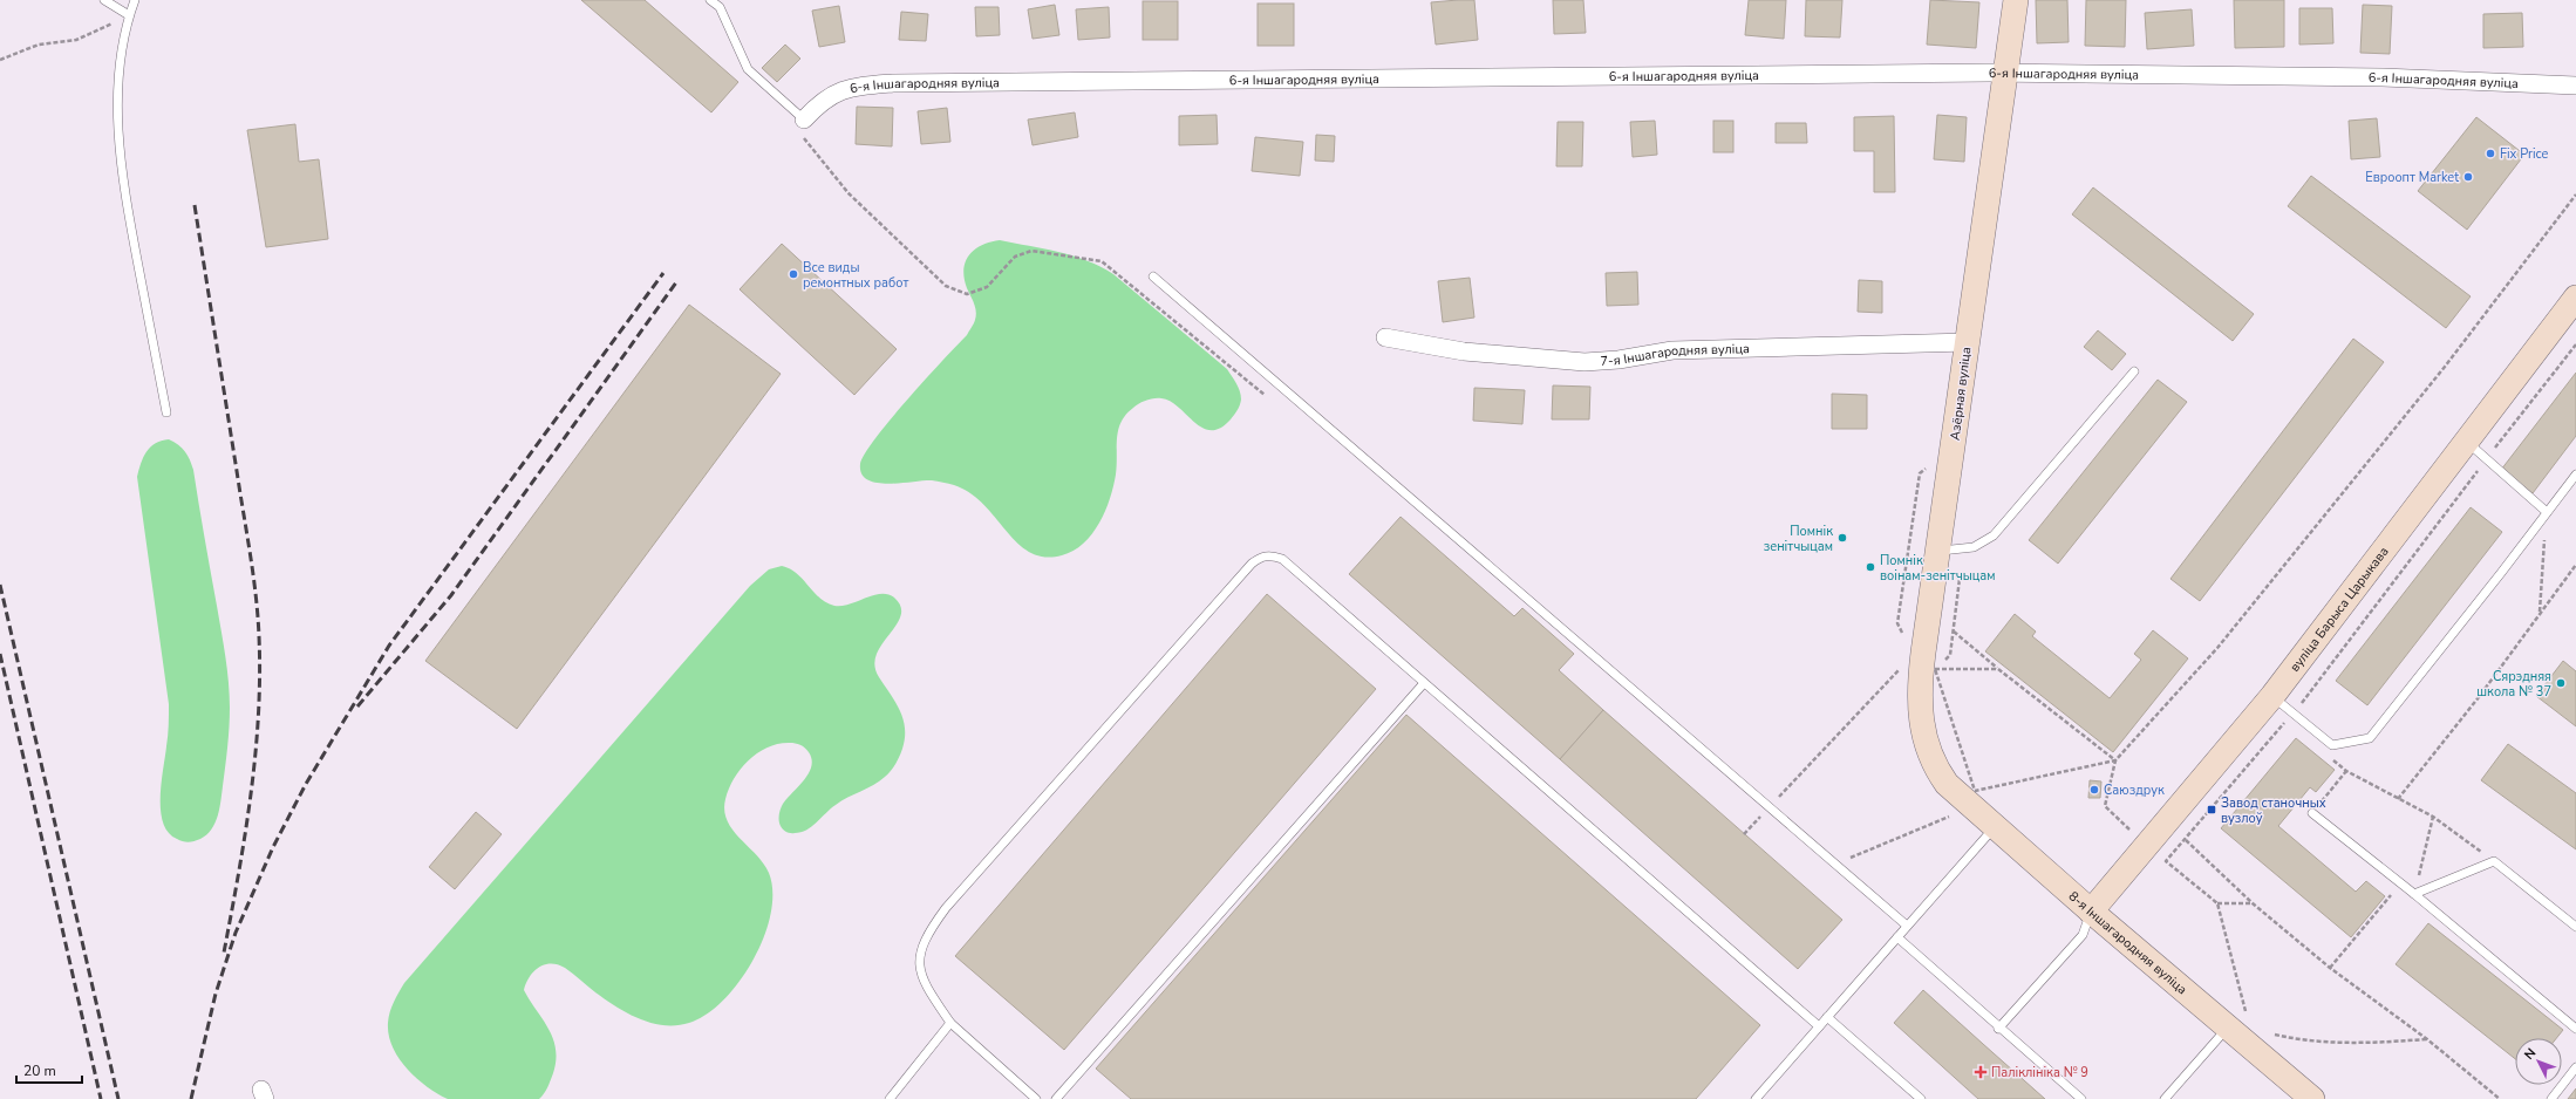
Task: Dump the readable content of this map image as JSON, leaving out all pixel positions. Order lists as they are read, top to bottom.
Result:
{
  "streets": {
    "main road": ["Азёрная вуліца", "вуліца Барыса Царыкава", "8-я Іншагародняя вуліца"],
    "street": ["6-я Іншагародняя вуліца", "7-я Іншагародняя вуліца"]
  },
  "crossings": [
    ["6-я Іншагародняя вуліца", "Азёрная вуліца"],
    ["7-я Іншагародняя вуліца", "Азёрная вуліца"],
    ["Азёрная вуліца", "8-я Іншагародняя вуліца"],
    ["вуліца Барыса Царыкава", "8-я Іншагародняя вуліца"]
  ],
  "places": {
    "other": [
      "Fix Price",
      "Евроопт Market",
      "Все виды ремонтных работ",
      "Помнік зенітчыцам",
      "Помнік воінам-зенітчыцам",
      "Сярэдняя школа № 37",
      "Саюздрук"
    ],
    "transit": ["Завод станочных вузлоў"],
    "health": ["Паліклініка № 9"]
  },
  "scale_bar": "20 m",
  "north": "top left"
}
